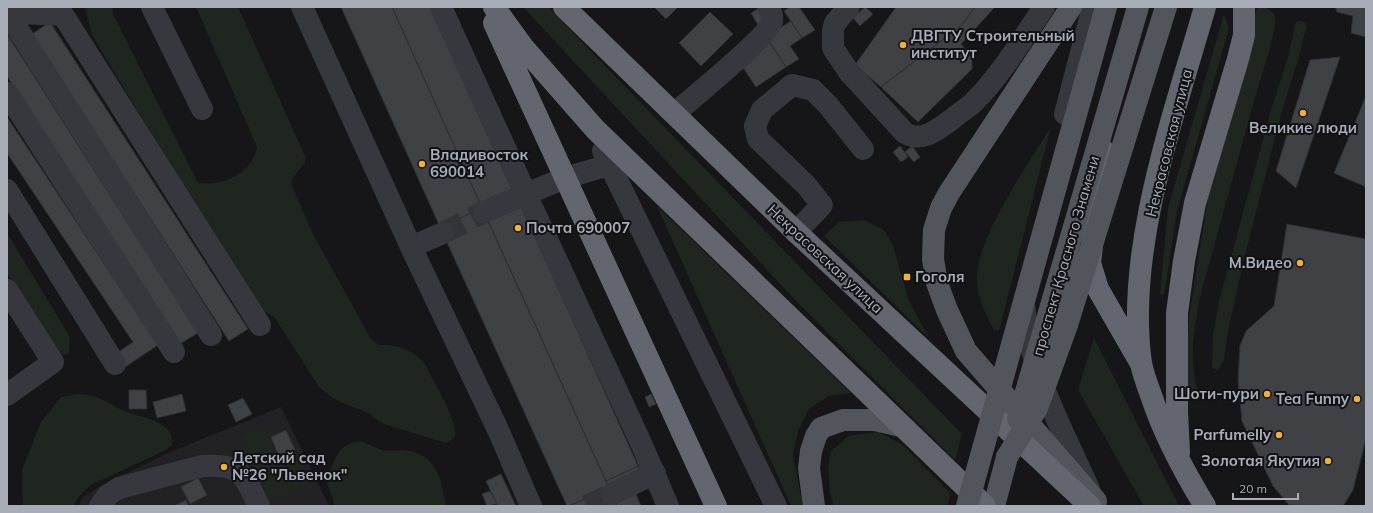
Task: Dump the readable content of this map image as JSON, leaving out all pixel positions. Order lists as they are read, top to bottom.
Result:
{
  "streets": {
    "highway": ["Некрасовская улица"],
    "main road": ["проспект Красного Знамени"]
  },
  "places": {
    "other": [
      "ДВГТУ Строительный институт",
      "Великие люди",
      "Владивосток 690014",
      "Почта 690007",
      "М.Видео",
      "Шоти-пури",
      "Tea Funny",
      "Parfumelly",
      "Золотая Якутия",
      "Детский сад №26 \"Львенок\""
    ],
    "transit": ["Гоголя"]
  },
  "scale_bar": "20 m"
}
